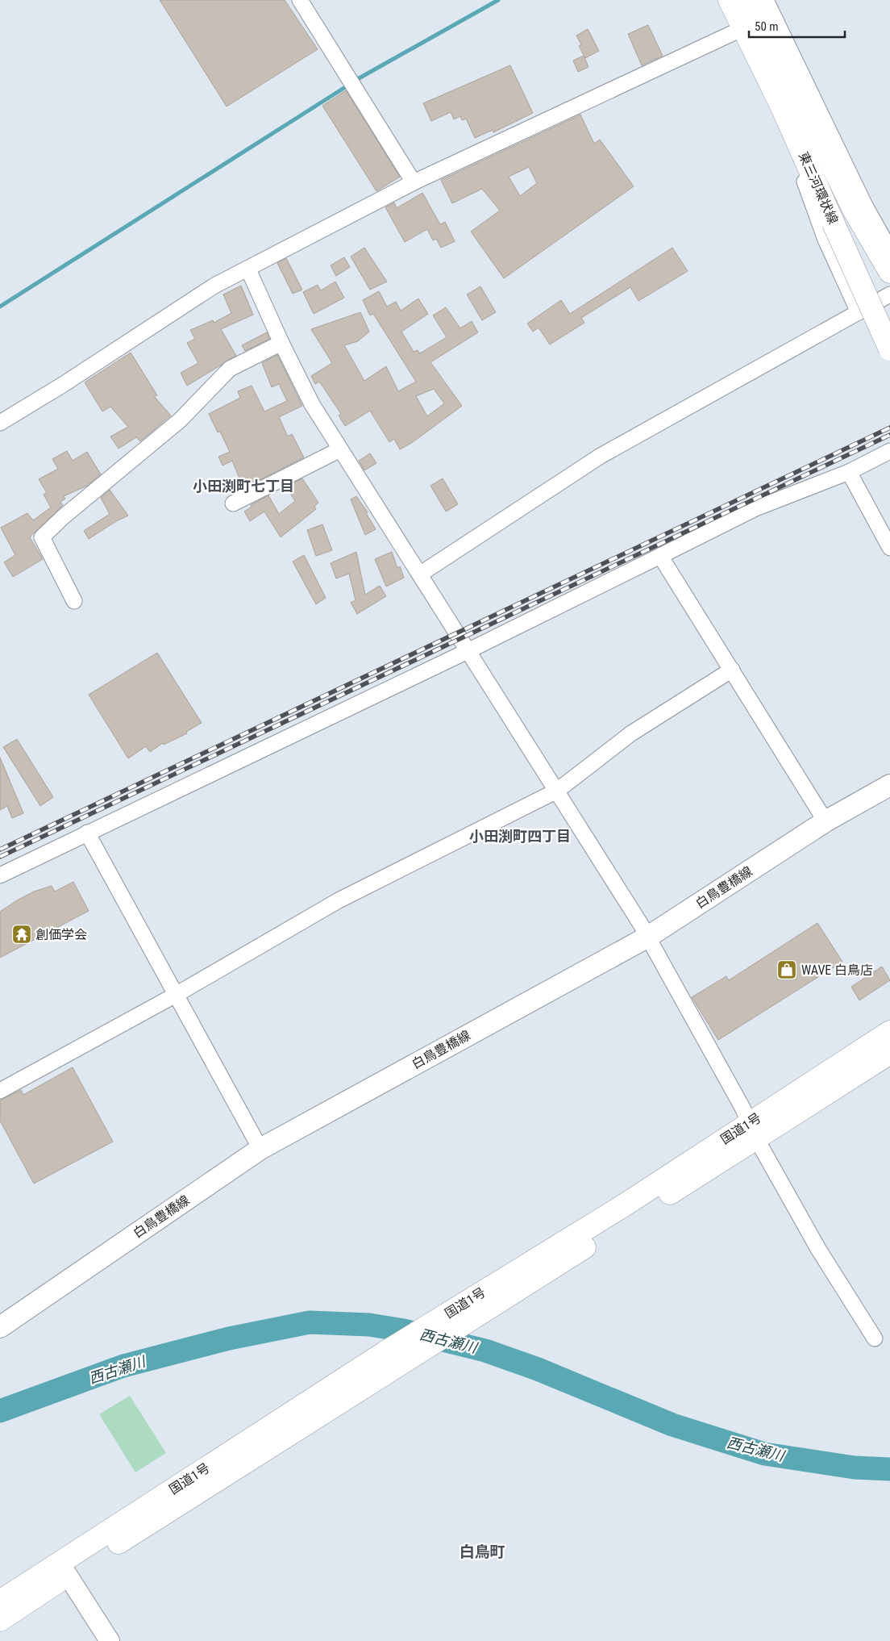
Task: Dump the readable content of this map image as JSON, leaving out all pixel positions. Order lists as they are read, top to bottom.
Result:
{
  "streets": {
    "main road": ["東三河環状線", "白鳥豊橋線", "国道1号"]
  },
  "districts": ["小田渕町七丁目", "小田渕町四丁目", "白鳥町"],
  "water": ["西古瀬川"],
  "places": {
    "temple": ["創価学会"],
    "shop": ["WAVE 白鳥店"]
  },
  "scale_bar": "50 m"
}
